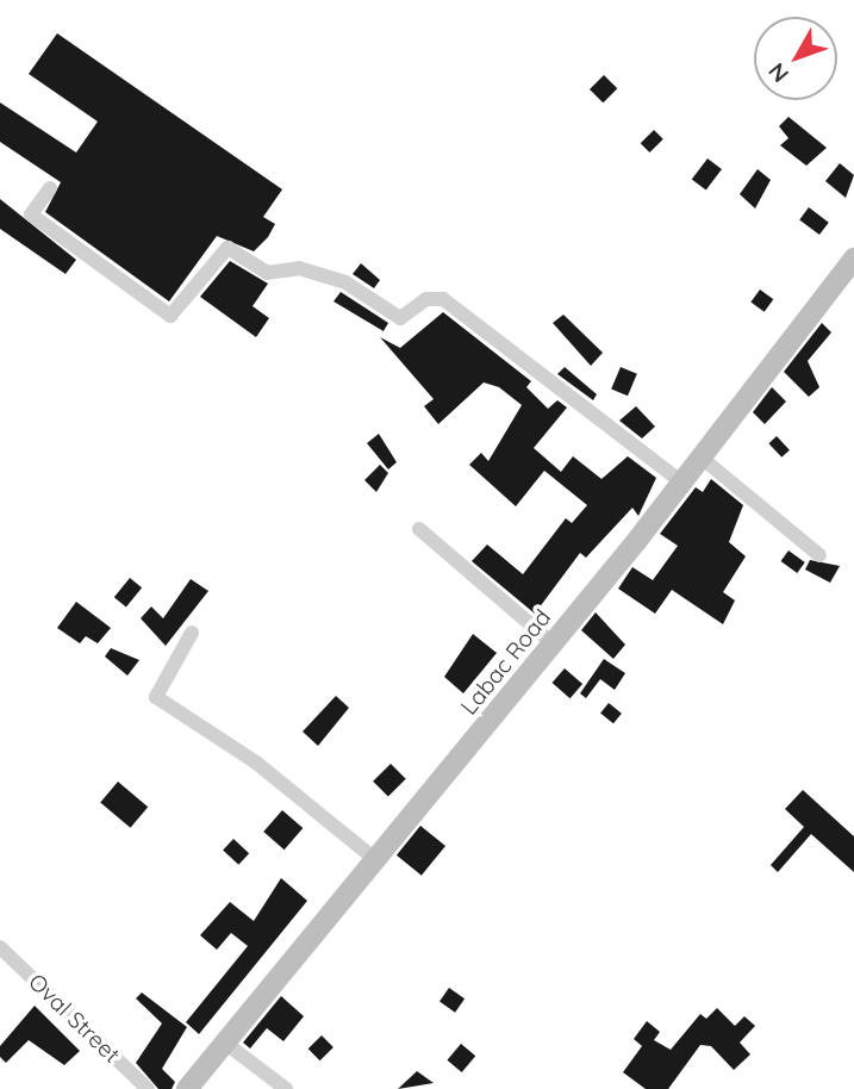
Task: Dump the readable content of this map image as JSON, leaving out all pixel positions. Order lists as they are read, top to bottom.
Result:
{
  "streets": {
    "street": ["Labac Road", "Oval Street"]
  },
  "north": "bottom left"
}
